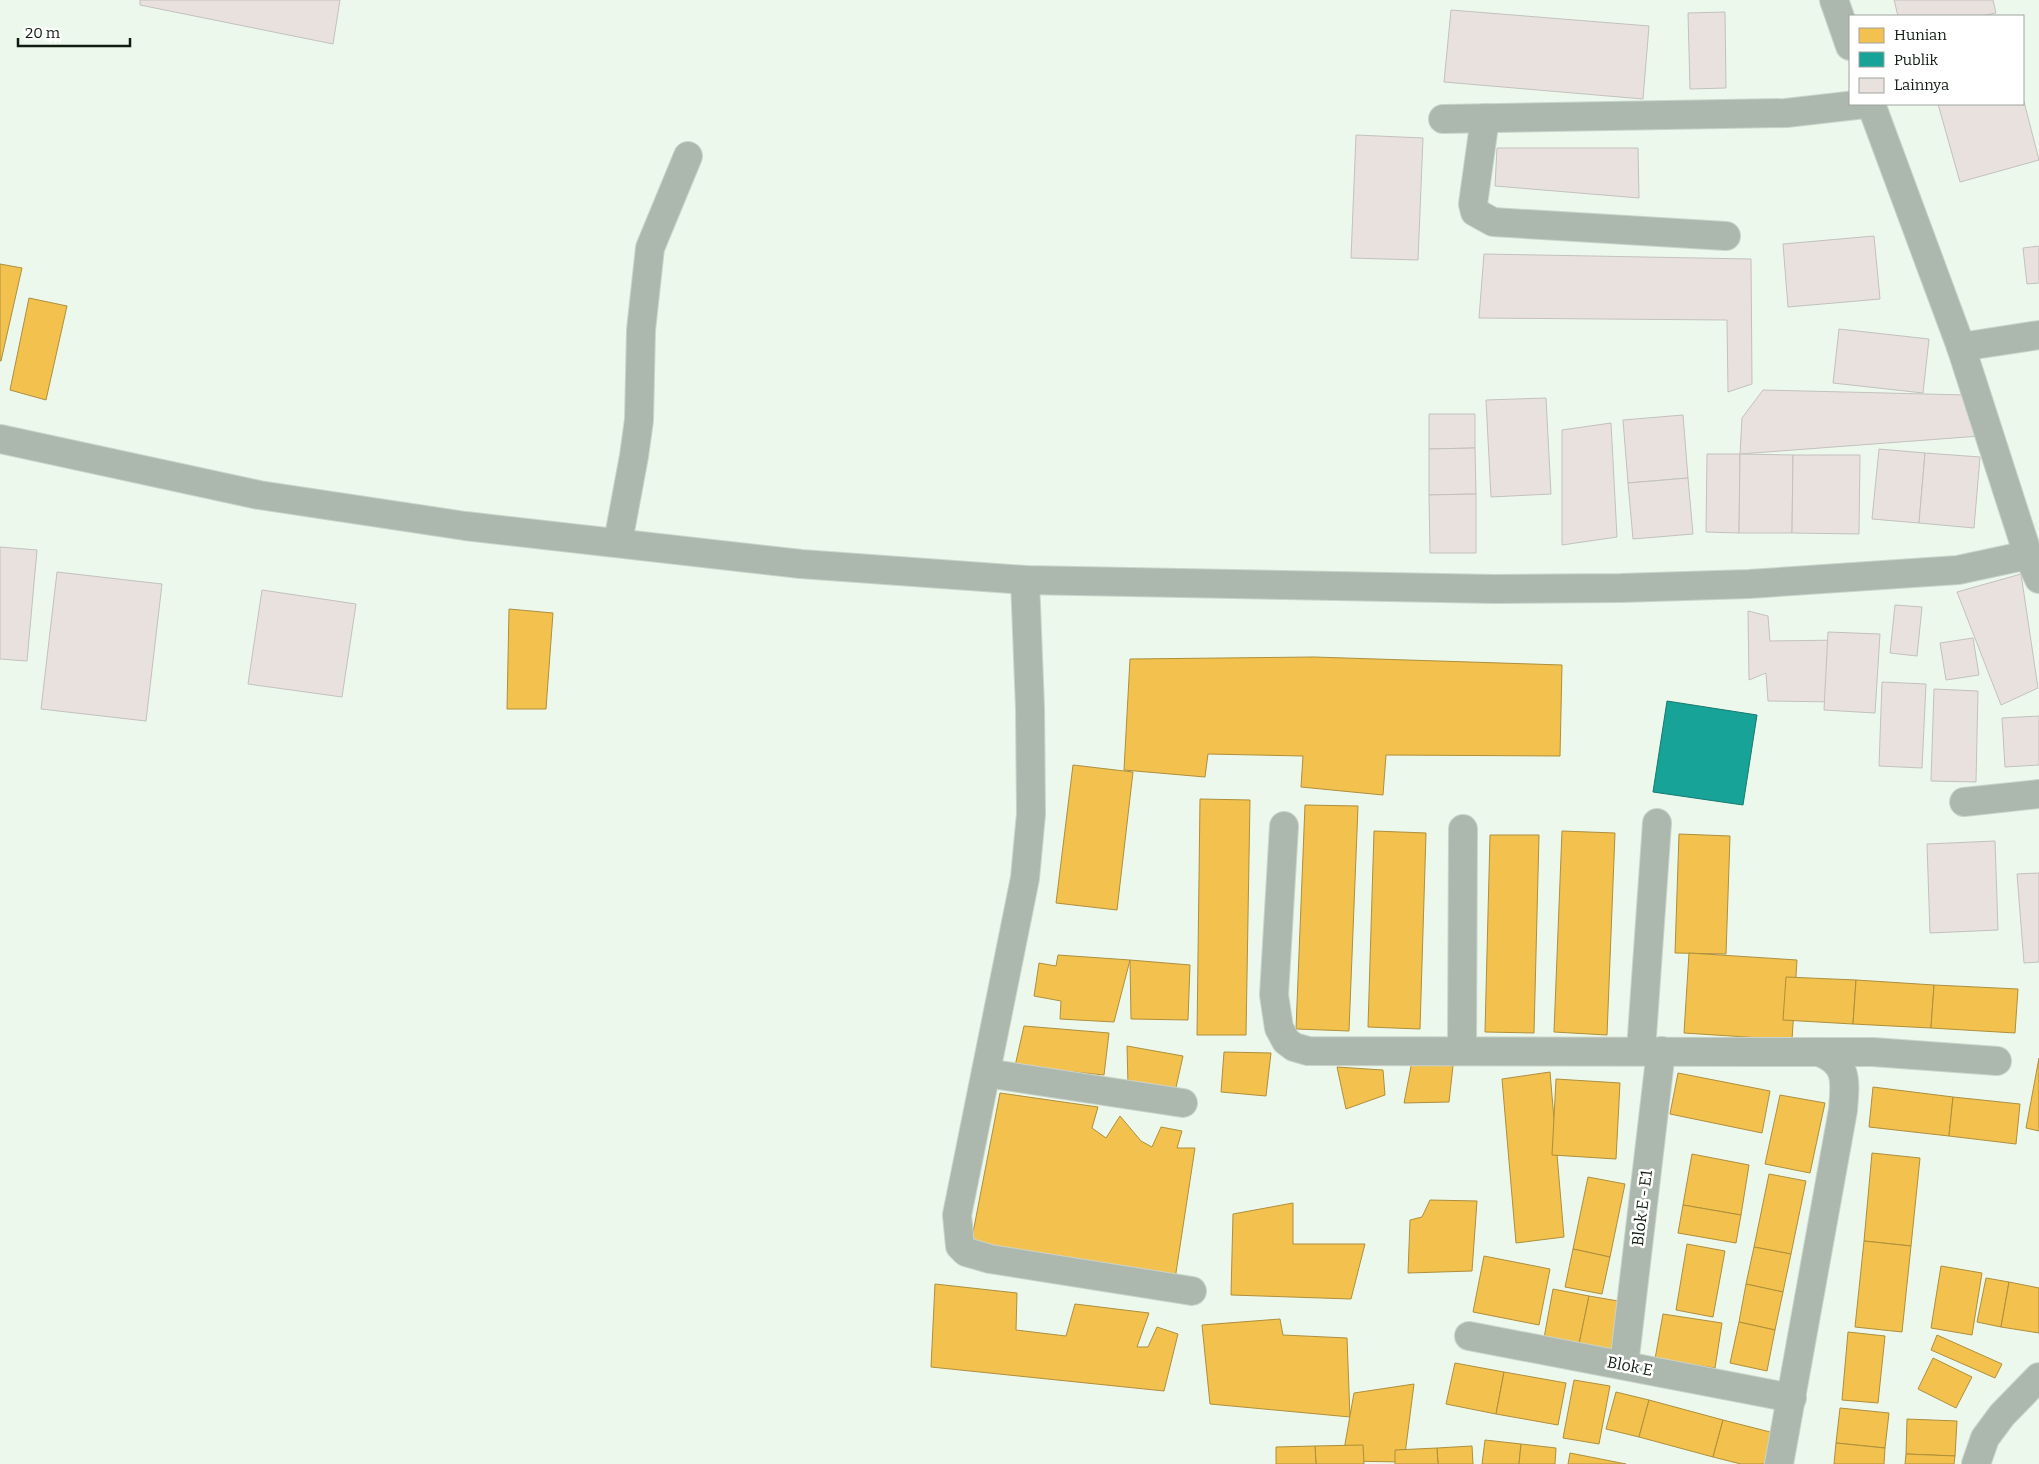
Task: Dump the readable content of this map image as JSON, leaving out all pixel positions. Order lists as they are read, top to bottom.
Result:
{
  "streets": {
    "street": ["Blok E - E1", "Blok E"]
  },
  "crossings": [
    ["Blok E - E1", "Blok E"]
  ],
  "legend": ["Hunian", "Publik", "Lainnya"],
  "scale_bar": "20 m"
}
